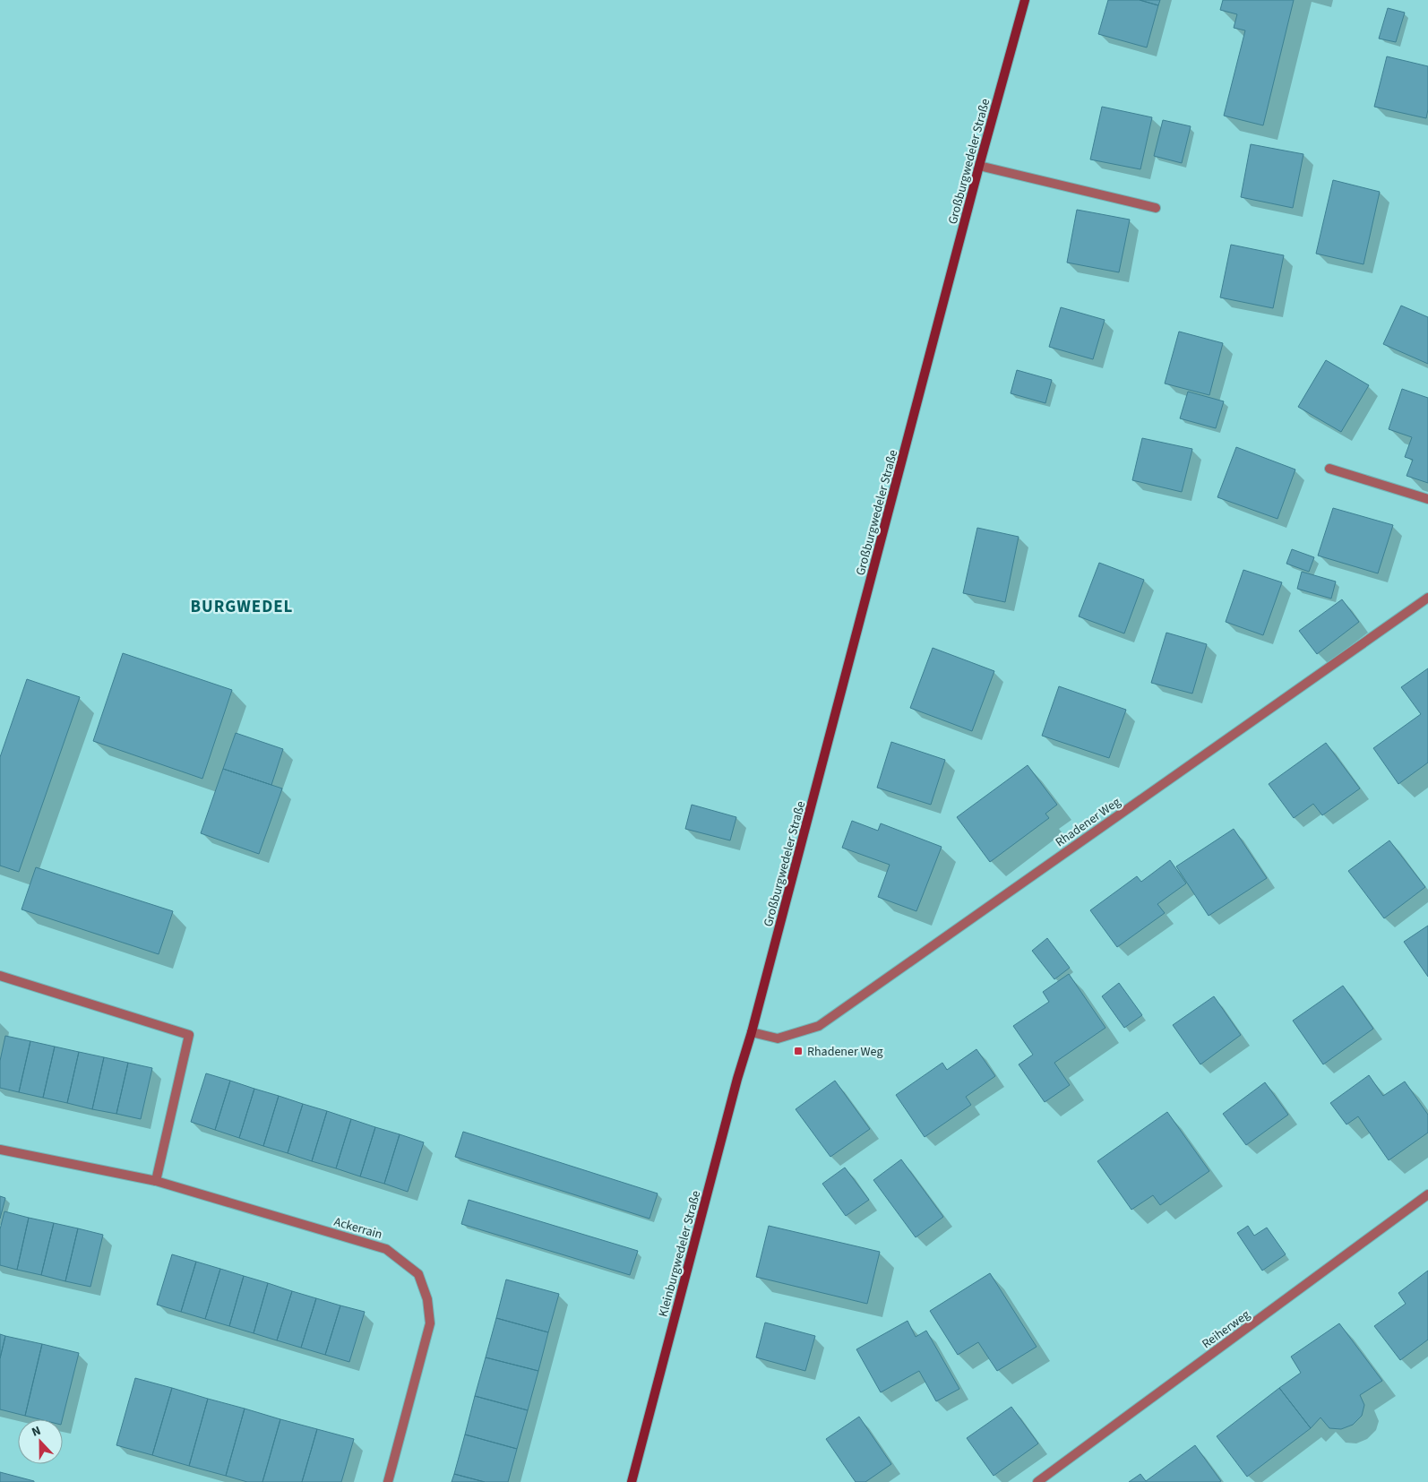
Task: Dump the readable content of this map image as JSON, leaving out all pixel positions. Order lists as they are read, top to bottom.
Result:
{
  "streets": {
    "street": [
      "Großburgwedeler Straße",
      "Rhadener Weg",
      "Ackerrain",
      "Kleinburgwedeler Straße",
      "Reiherweg"
    ]
  },
  "crossings": [
    ["Großburgwedeler Straße", "Rhadener Weg"],
    ["Großburgwedeler Straße", "Kleinburgwedeler Straße"],
    ["Rhadener Weg", "Kleinburgwedeler Straße"]
  ],
  "districts": ["BURGWEDEL"],
  "places": {
    "transit": ["Rhadener Weg"]
  },
  "north": "top"
}
